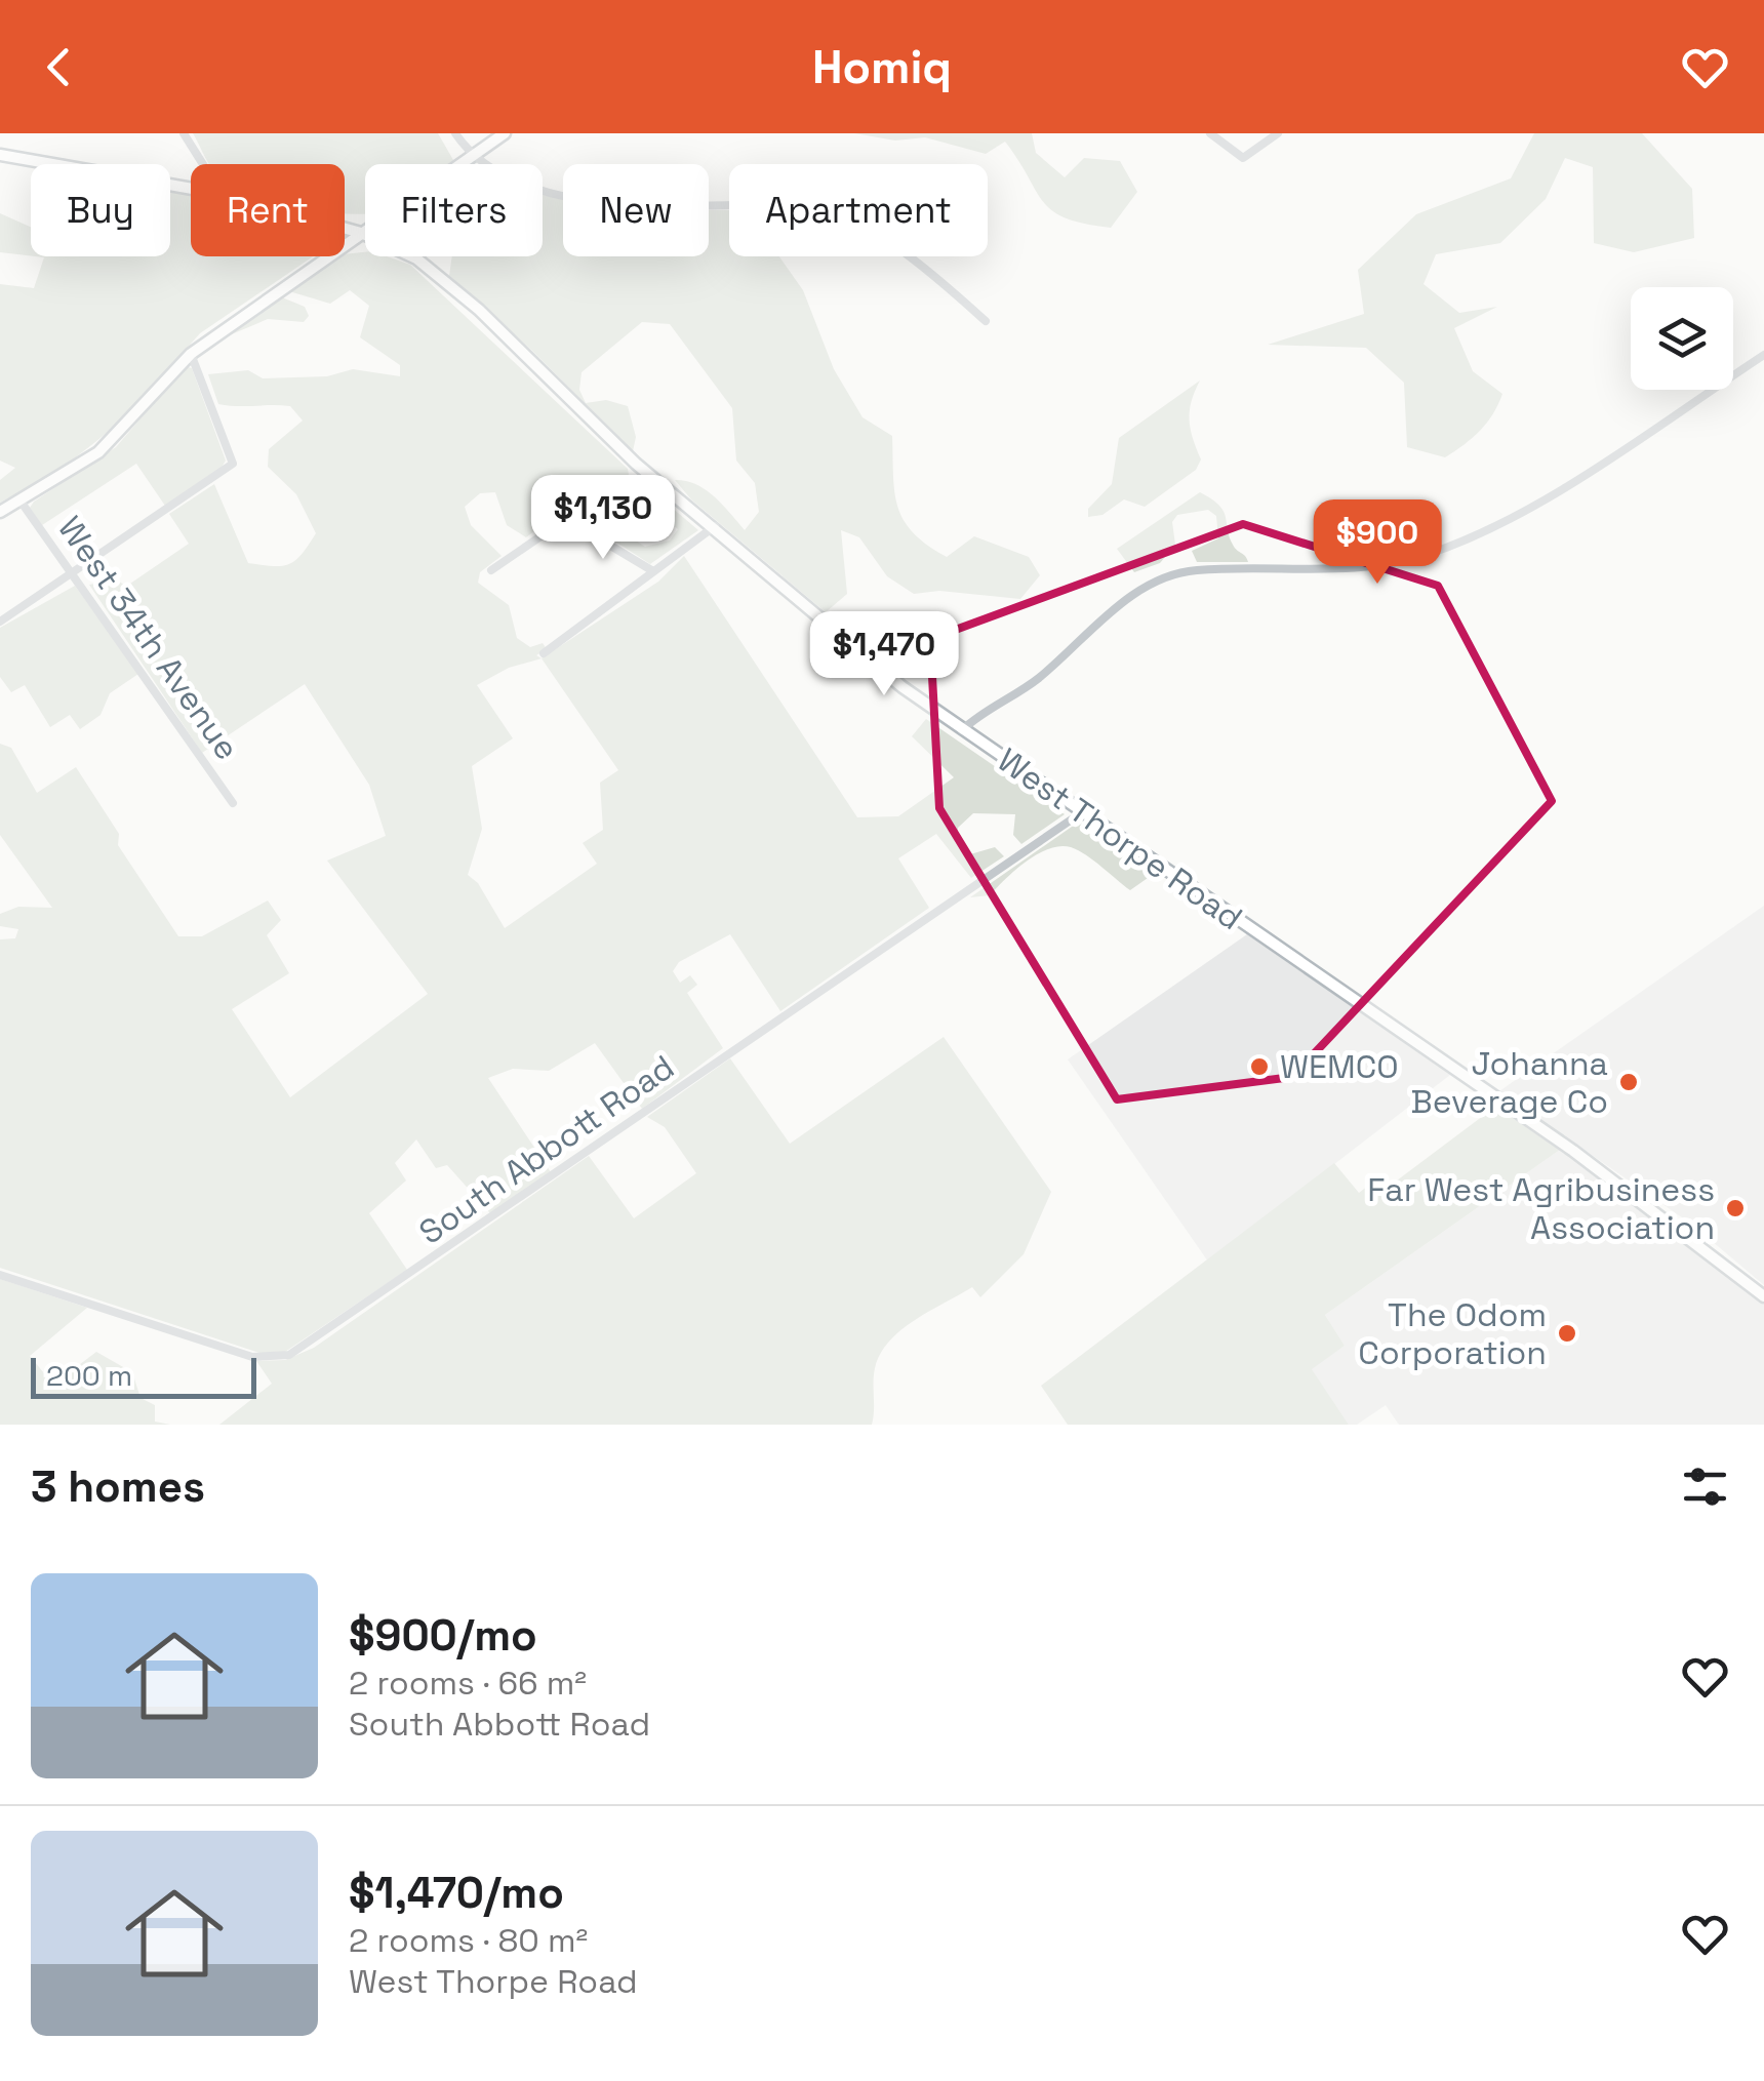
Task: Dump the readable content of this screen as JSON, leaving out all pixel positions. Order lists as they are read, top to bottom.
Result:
{
  "streets": {
    "street": ["West 34th Avenue", "West Thorpe Road", "South Abbott Road"]
  },
  "crossings": [
    ["West Thorpe Road", "South Abbott Road"]
  ],
  "places": [
    "WEMCO",
    "Johanna Beverage Co",
    "Far West Agribusiness Association",
    "The Odom Corporation"
  ],
  "scale_bar": "200 m",
  "page": {
    "header": "Homiq",
    "chip": [
      "Buy",
      "Rent",
      "Filters",
      "New",
      "Apartment"
    ],
    "price": ["$1,130", "$900", "$1,470"],
    "scale": "200 m",
    "heading": "3 homes",
    "list": [
      {
        "name": "$900/mo",
        "note": "2 rooms · 66 m² · South Abbott Road"
      },
      {
        "name": "$1,470/mo",
        "note": "2 rooms · 80 m² · West Thorpe Road"
      }
    ]
  }
}
